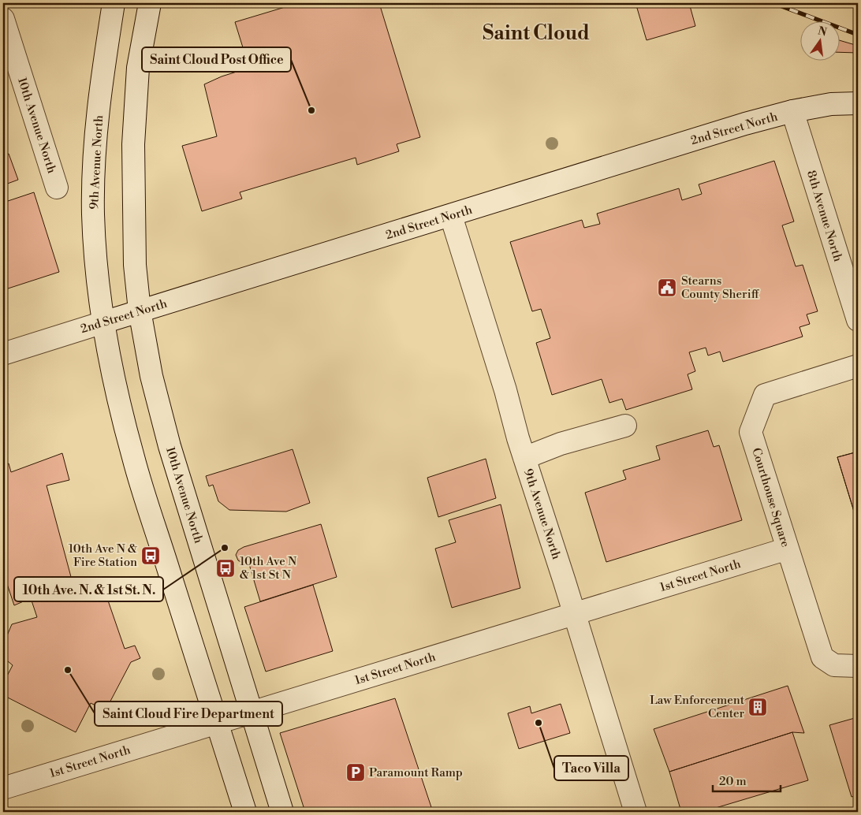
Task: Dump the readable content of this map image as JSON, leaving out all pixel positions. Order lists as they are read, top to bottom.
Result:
{
  "streets": {
    "street": [
      "10th Avenue North",
      "2nd Street North",
      "9th Avenue North",
      "8th Avenue North",
      "Courthouse Square",
      "1st Street North"
    ]
  },
  "crossings": [
    ["10th Avenue North", "2nd Street North"],
    ["10th Avenue North", "1st Street North"],
    ["2nd Street North", "9th Avenue North"],
    ["2nd Street North", "8th Avenue North"],
    ["9th Avenue North", "1st Street North"],
    ["Courthouse Square", "1st Street North"]
  ],
  "districts": ["Saint Cloud"],
  "places": {
    "other": [
      "Saint Cloud Post Office",
      "10th Ave. N. & 1st St. N.",
      "Saint Cloud Fire Department",
      "Taco Villa"
    ],
    "public building": ["Stearns County Sheriff"],
    "bus stop": ["10th Ave N & Fire Station", "10th Ave N & 1st St N"],
    "building": ["Law Enforcement Center"],
    "parking": ["Paramount Ramp"]
  },
  "scale_bar": "20 m",
  "north": "top"
}
